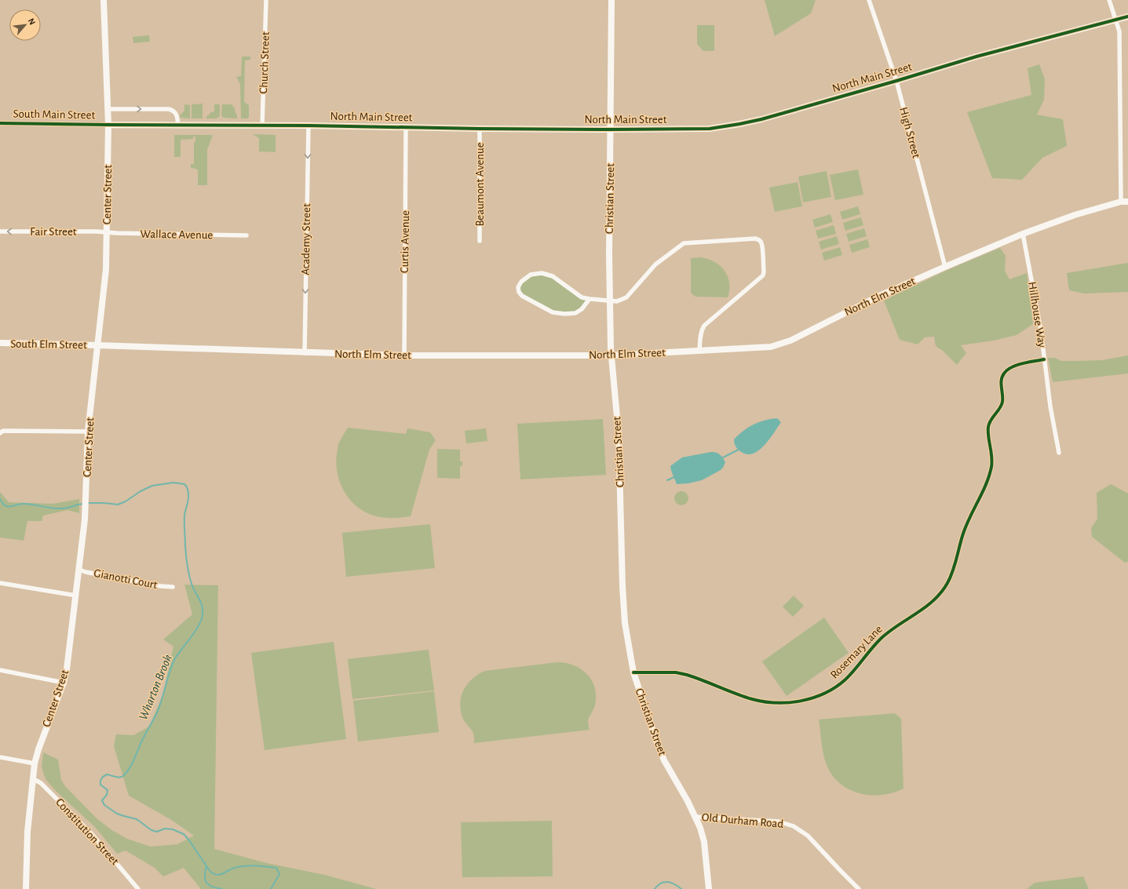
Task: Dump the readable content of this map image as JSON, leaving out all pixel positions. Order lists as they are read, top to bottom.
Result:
{
  "streets": {
    "main road": [
      "North Main Street",
      "Center Street",
      "Christian Street",
      "North Elm Street",
      "South Elm Street"
    ],
    "street": [
      "Church Street",
      "South Main Street",
      "High Street",
      "Beaumont Avenue",
      "Fair Street",
      "Wallace Avenue",
      "Academy Street",
      "Curtis Avenue",
      "Hillhouse Way",
      "Gianotti Court",
      "Rosemary Lane",
      "Old Durham Road",
      "Constitution Street"
    ]
  },
  "crossings": [
    ["Church Street", "North Main Street"],
    ["North Main Street", "South Main Street"],
    ["North Main Street", "High Street"],
    ["North Main Street", "Beaumont Avenue"],
    ["North Main Street", "Center Street"],
    ["North Main Street", "Christian Street"],
    ["North Main Street", "Academy Street"],
    ["North Main Street", "Curtis Avenue"],
    ["South Main Street", "Center Street"],
    ["High Street", "North Elm Street"],
    ["Center Street", "Fair Street"],
    ["Center Street", "Wallace Avenue"],
    ["Center Street", "North Elm Street"],
    ["Center Street", "South Elm Street"],
    ["Center Street", "Gianotti Court"],
    ["Center Street", "Constitution Street"],
    ["Christian Street", "North Elm Street"],
    ["Christian Street", "Rosemary Lane"],
    ["Christian Street", "Old Durham Road"],
    ["Fair Street", "Wallace Avenue"],
    ["Academy Street", "North Elm Street"],
    ["Curtis Avenue", "North Elm Street"],
    ["North Elm Street", "Hillhouse Way"],
    ["North Elm Street", "South Elm Street"],
    ["Hillhouse Way", "Rosemary Lane"]
  ],
  "one_way": ["Fair Street", "Academy Street"],
  "water": ["Wharton Brook"],
  "north": "top right"
}
